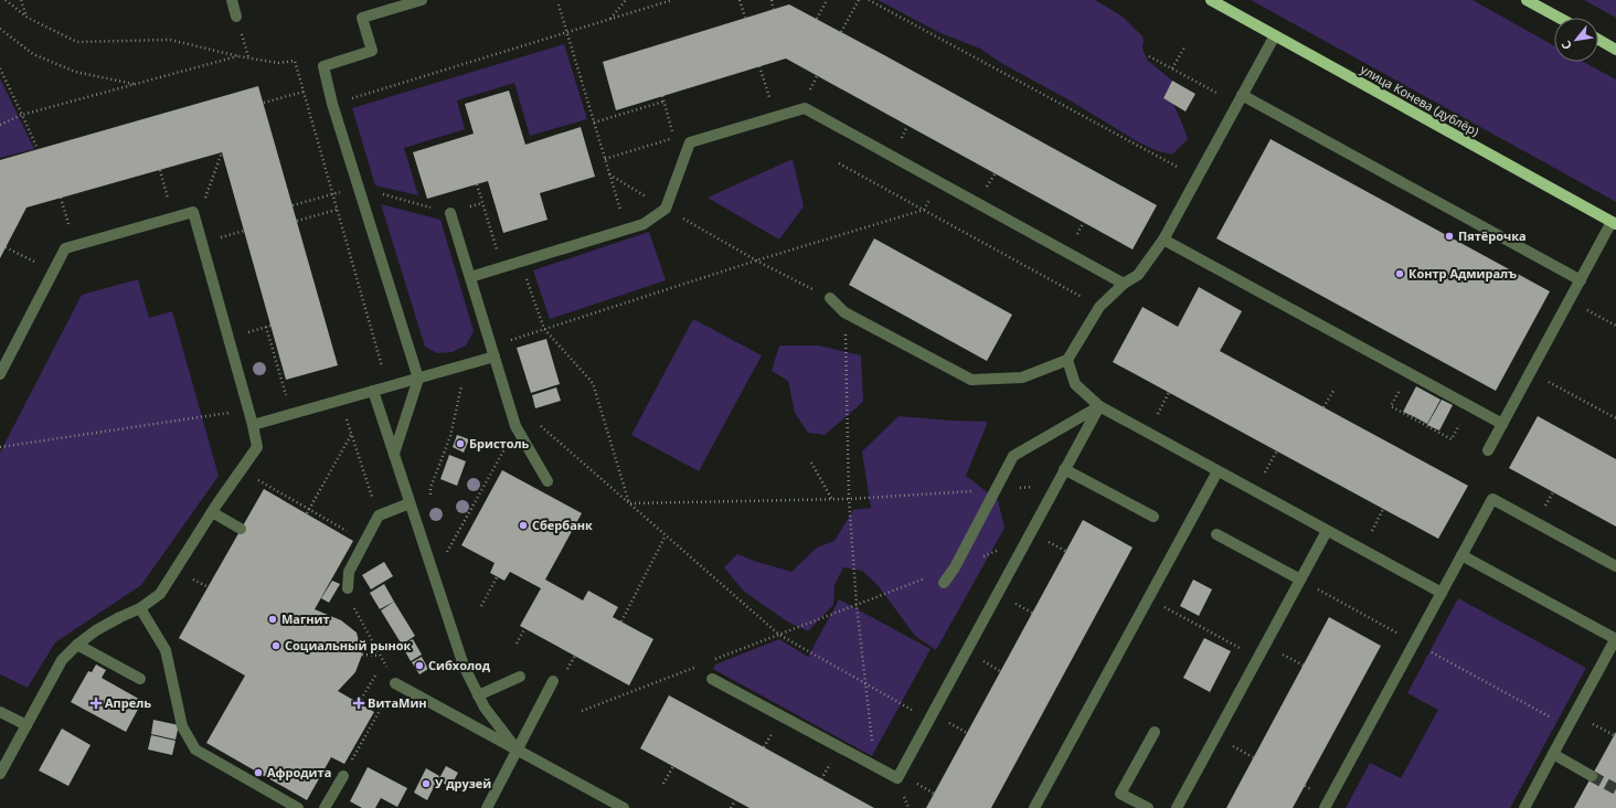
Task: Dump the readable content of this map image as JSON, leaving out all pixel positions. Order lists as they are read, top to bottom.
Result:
{
  "streets": {
    "main road": ["улица Конева (дублёр)"]
  },
  "places": {
    "other": [
      "Пятёрочка",
      "Контр Адмиралъ",
      "Бристоль",
      "Сбербанк",
      "Магнит",
      "Социальный рынок",
      "Сибхолод",
      "Афродита",
      "У друзей"
    ],
    "health": ["Апрель", "ВитаМин"]
  },
  "north": "bottom left"
}
